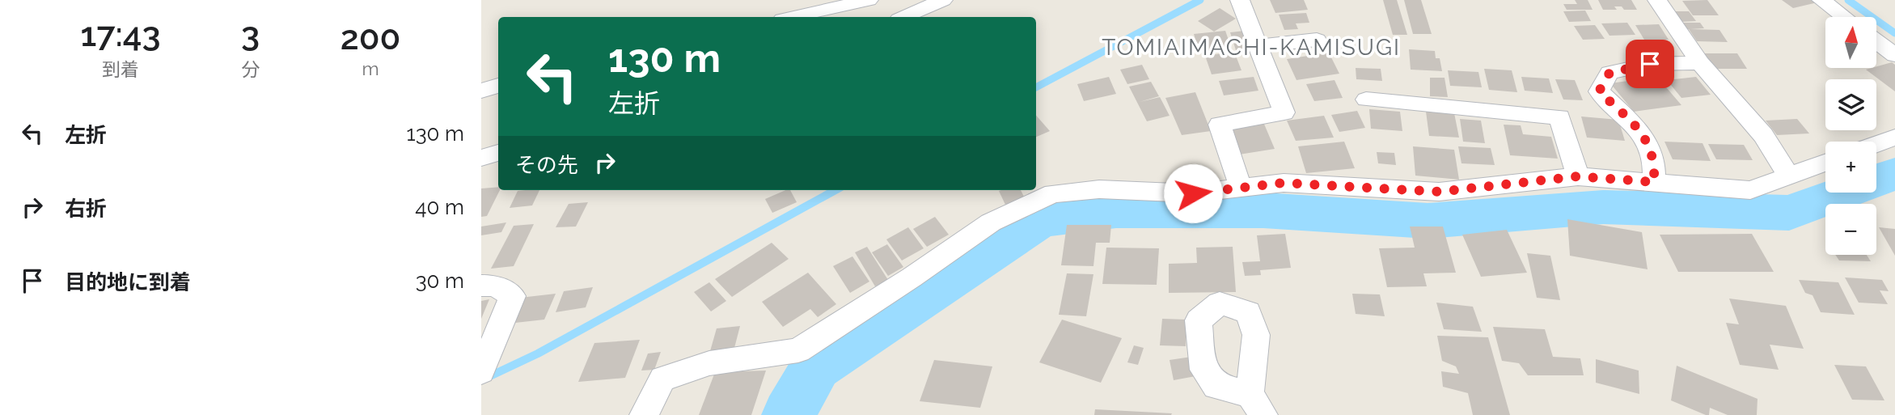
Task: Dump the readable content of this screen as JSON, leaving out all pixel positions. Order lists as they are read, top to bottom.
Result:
{
  "districts": ["TOMIAIMACHI-KAMISUGI"],
  "north": "top",
  "page": {
    "eta": [
      "17:43",
      "到着",
      "3",
      "分",
      "200",
      "m"
    ],
    "map_buttons": ["+", "−"],
    "turn": ["130 m", "左折"],
    "list": [
      {
        "name": "左折",
        "value": "130 m"
      },
      {
        "name": "右折",
        "value": "40 m"
      },
      {
        "name": "目的地に到着",
        "value": "30 m"
      }
    ],
    "then": "その先"
  }
}
